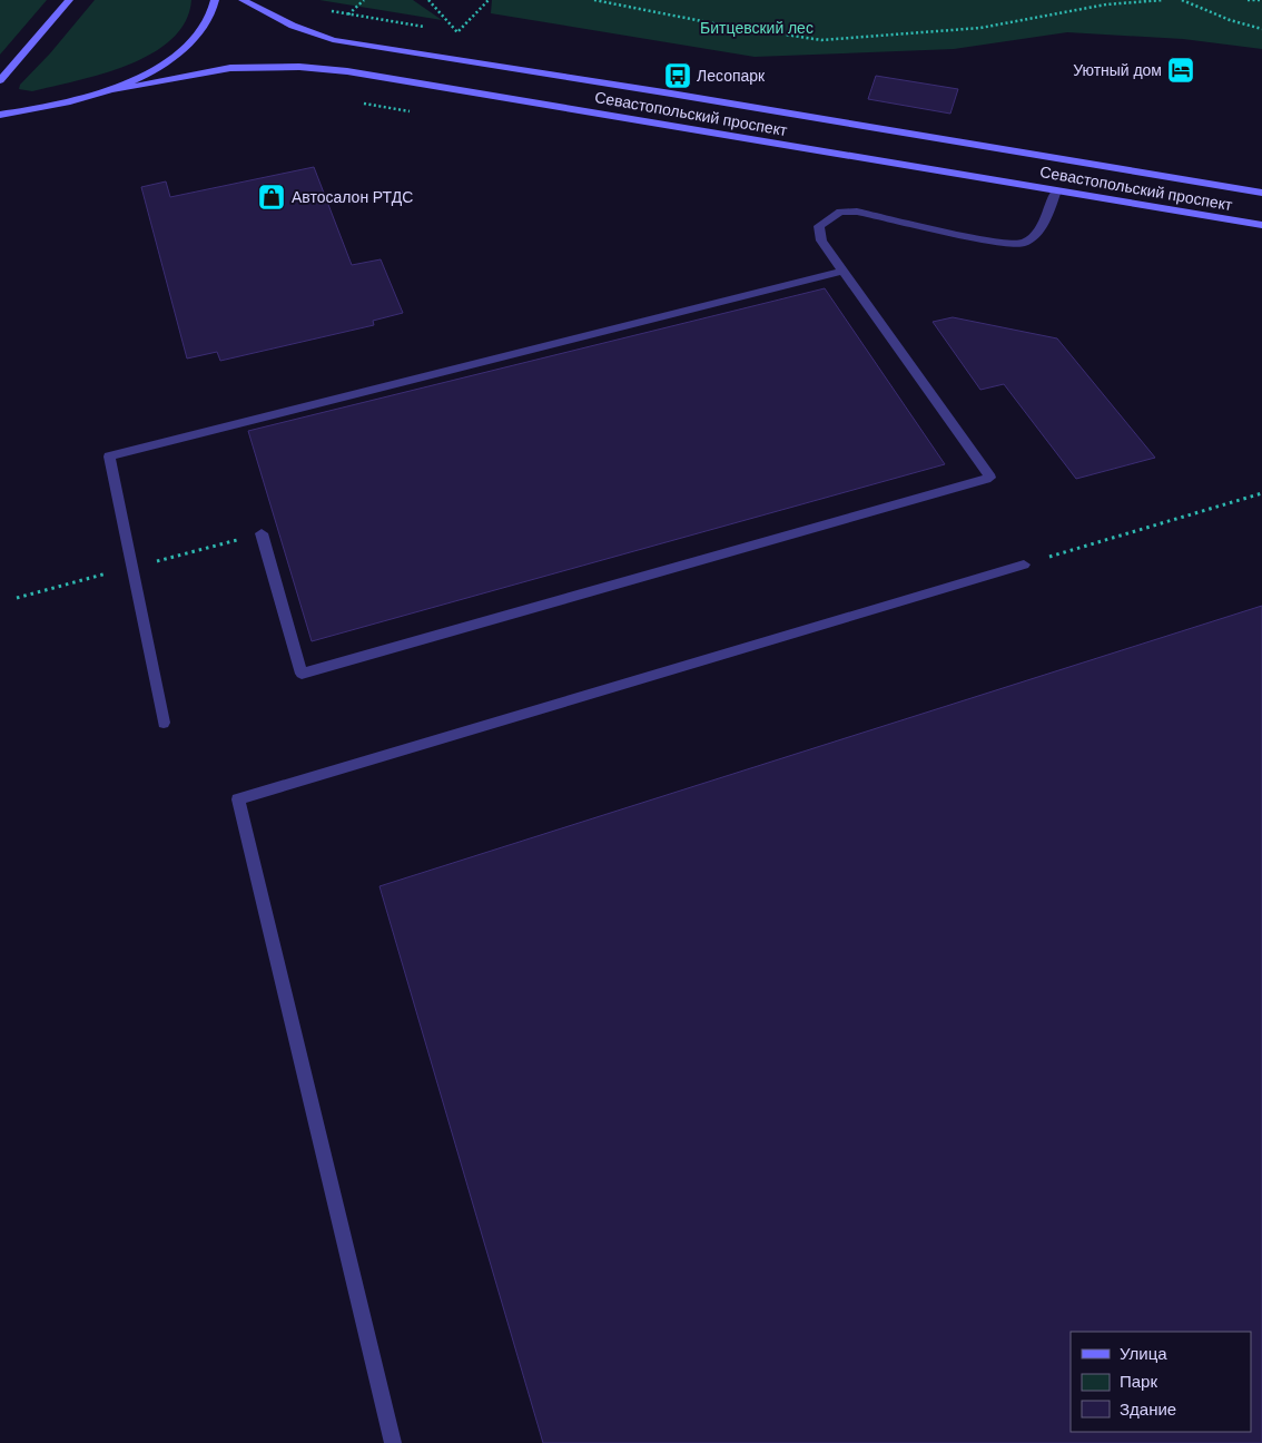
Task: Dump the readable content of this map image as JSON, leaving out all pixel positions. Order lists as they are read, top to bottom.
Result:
{
  "streets": {
    "main road": ["Севастопольский проспект"]
  },
  "parks": ["Битцевский лес"],
  "places": {
    "hotel": ["Уютный дом"],
    "bus stop": ["Лесопарк"],
    "shop": ["Автосалон РТДС"]
  },
  "legend": ["Улица", "Парк", "Здание"]
}
